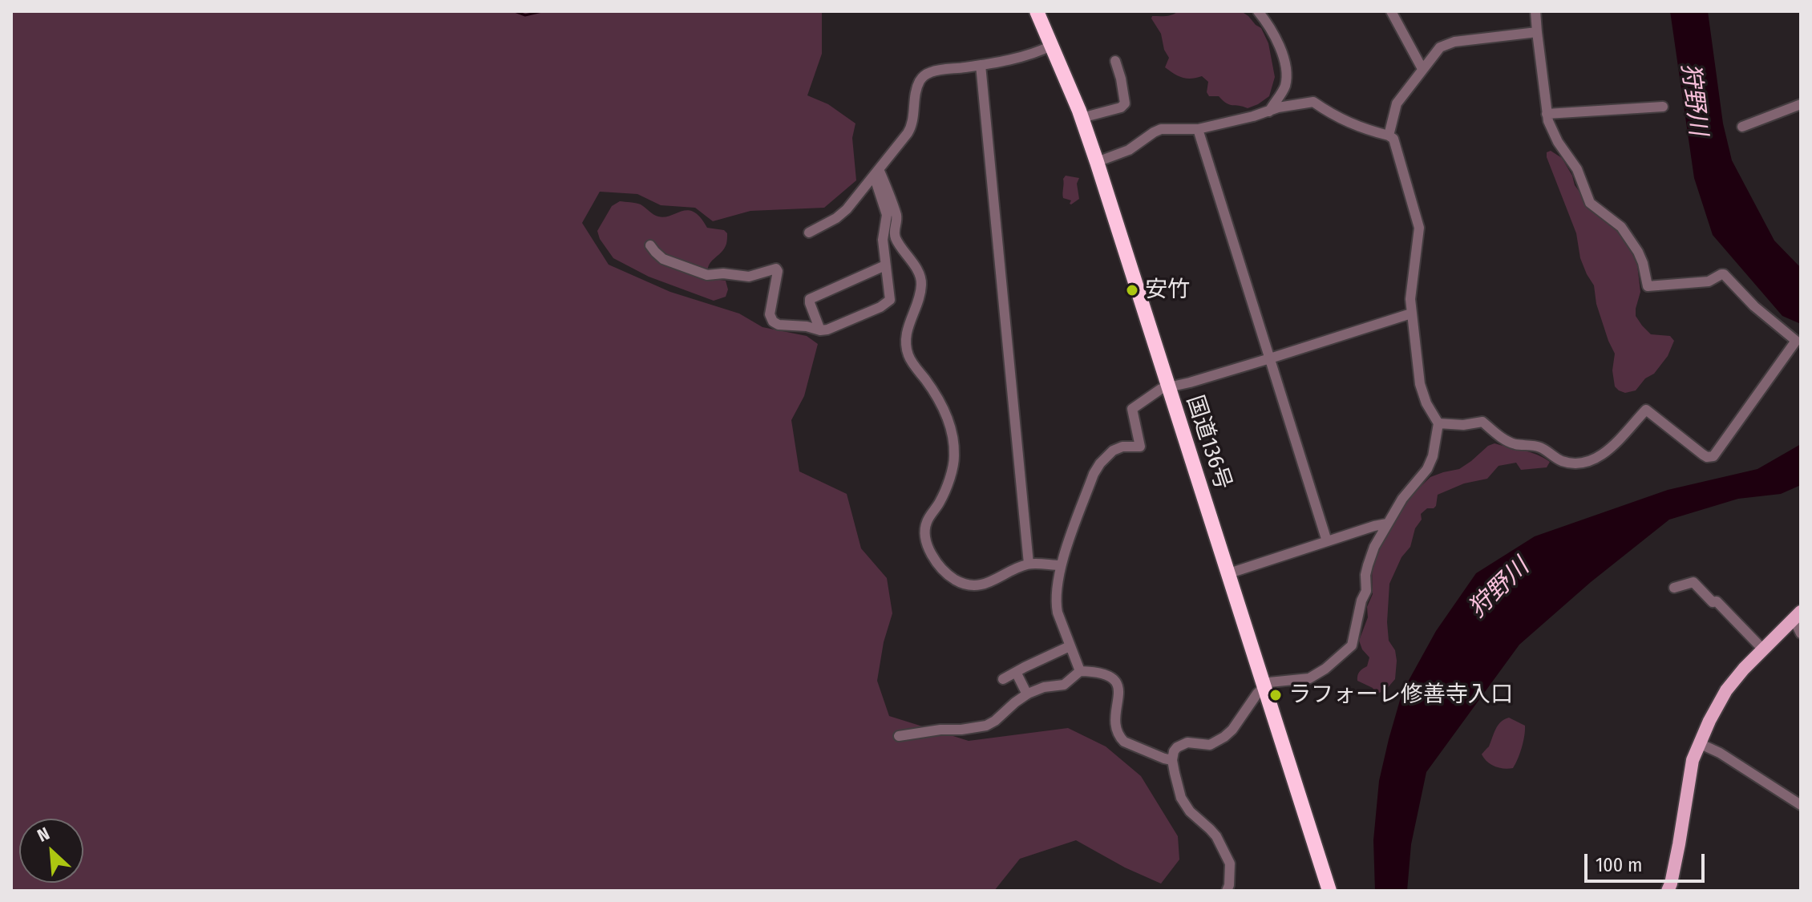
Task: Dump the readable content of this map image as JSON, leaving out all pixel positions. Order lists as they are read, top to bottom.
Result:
{
  "streets": {
    "highway": ["国道136号"]
  },
  "water": ["狩野川"],
  "places": ["安竹", "ラフォーレ修善寺入口"],
  "scale_bar": "100 m",
  "north": "top left"
}
